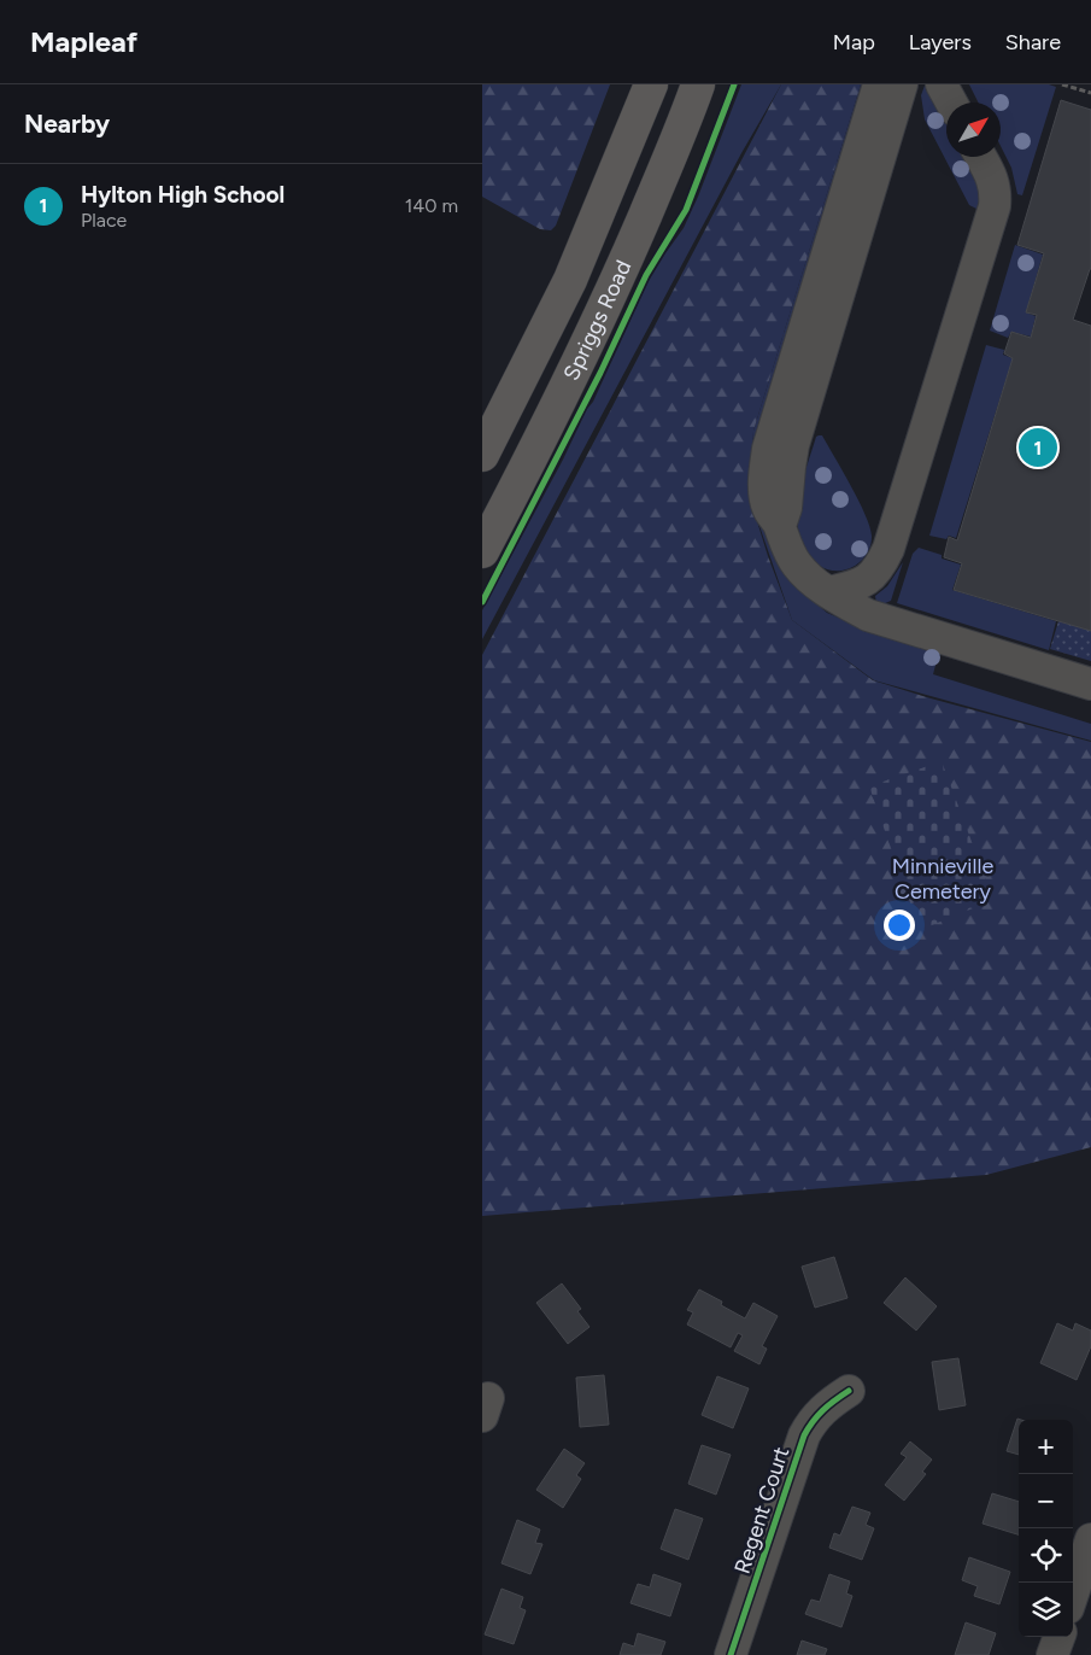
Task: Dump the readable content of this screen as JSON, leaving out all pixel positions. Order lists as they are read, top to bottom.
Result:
{
  "streets": {
    "main road": ["Spriggs Road"],
    "street": ["Regent Court"]
  },
  "parks": ["Minnieville Cemetery"],
  "north": "top right",
  "page": {
    "header": "Mapleaf",
    "nav": ["Map", "Layers", "Share"],
    "heading": "Nearby",
    "list": [
      {
        "mark": "1",
        "name": "Hylton High School",
        "note": "Place",
        "value": "140 m"
      }
    ],
    "pins": "1",
    "map_buttons": ["+", "−"]
  }
}
